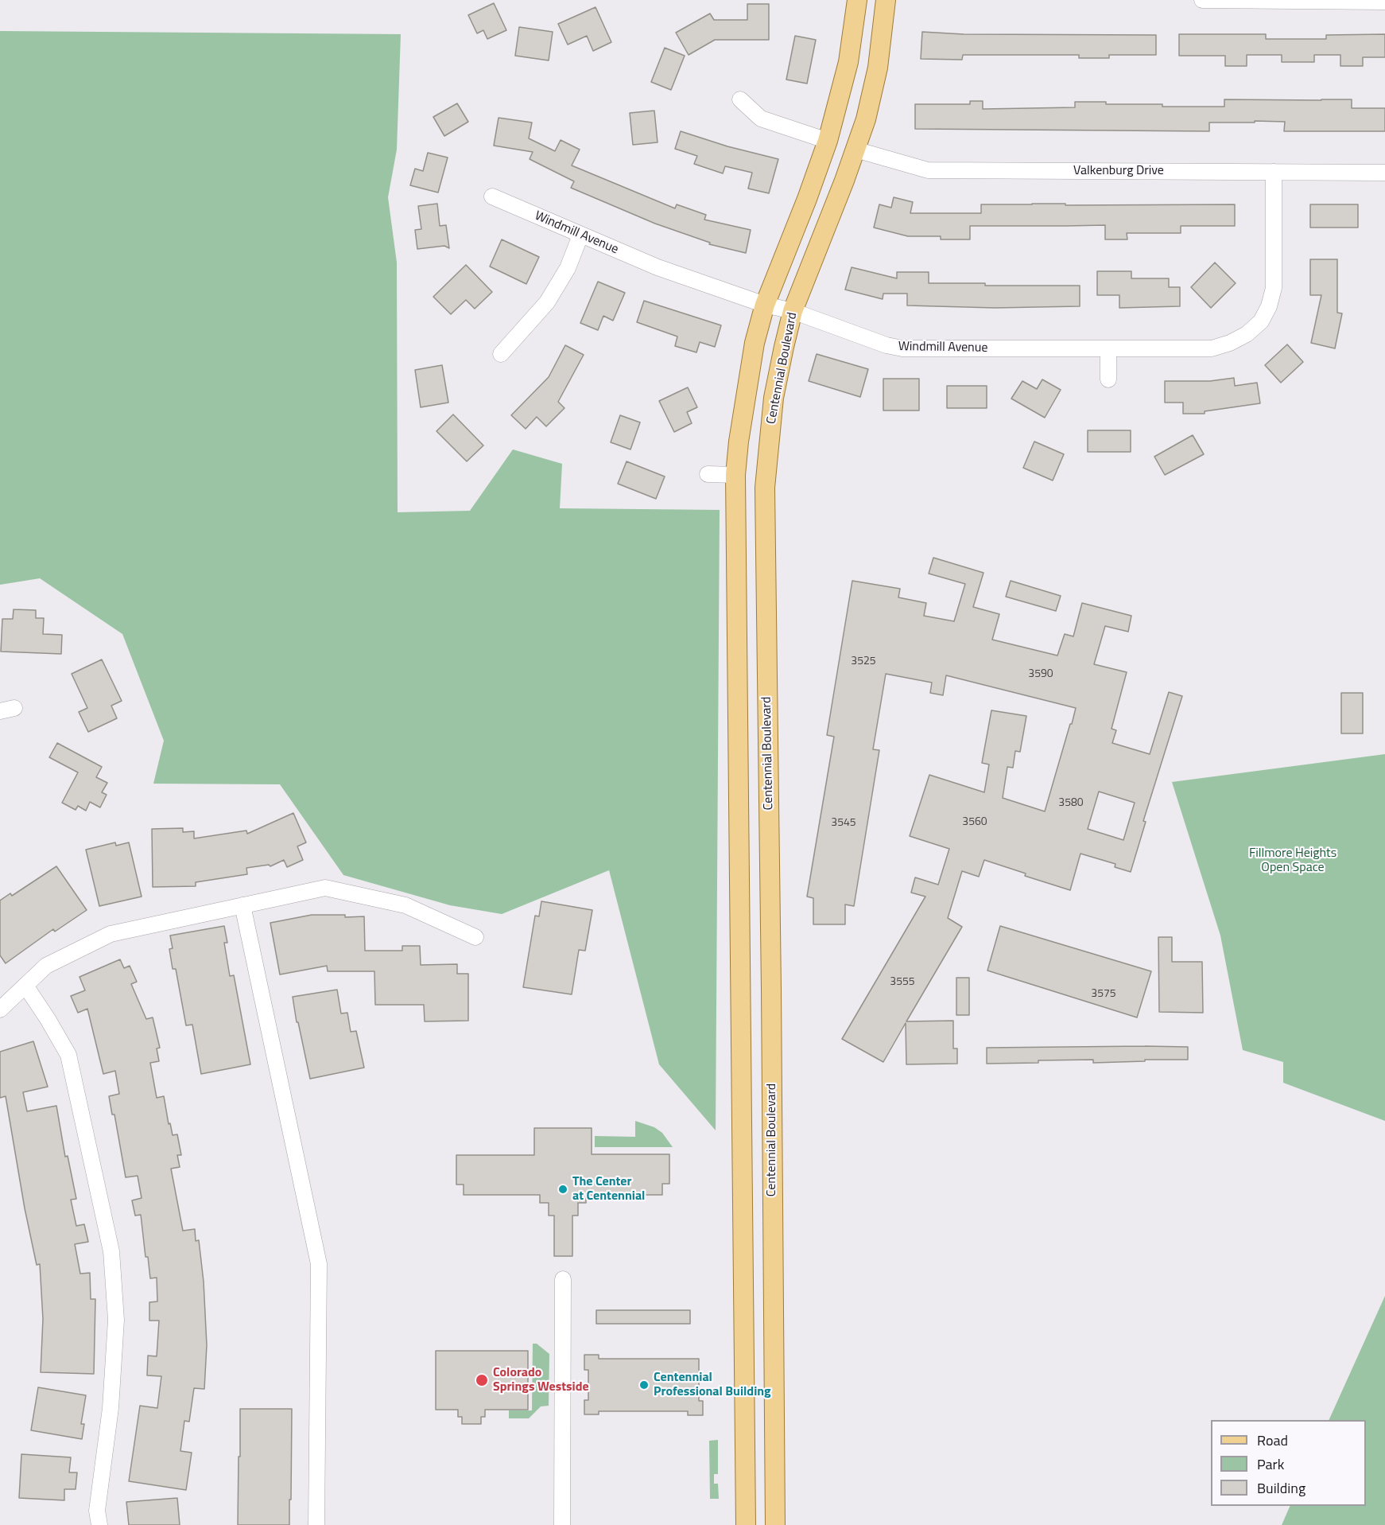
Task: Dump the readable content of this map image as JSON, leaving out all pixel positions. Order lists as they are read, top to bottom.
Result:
{
  "streets": {
    "main road": ["Centennial Boulevard"],
    "street": ["Valkenburg Drive", "Windmill Avenue"]
  },
  "crossings": [
    ["Valkenburg Drive", "Windmill Avenue"],
    ["Valkenburg Drive", "Centennial Boulevard"],
    ["Windmill Avenue", "Centennial Boulevard"]
  ],
  "parks": ["Fillmore Heights Open Space"],
  "places": ["The Center at Centennial", "Colorado Springs Westside", "Centennial Professional Building"],
  "house_numbers": [
    "3525",
    "3590",
    "3580",
    "3560",
    "3545",
    "3555",
    "3575"
  ],
  "legend": ["Road", "Park", "Building"]
}
